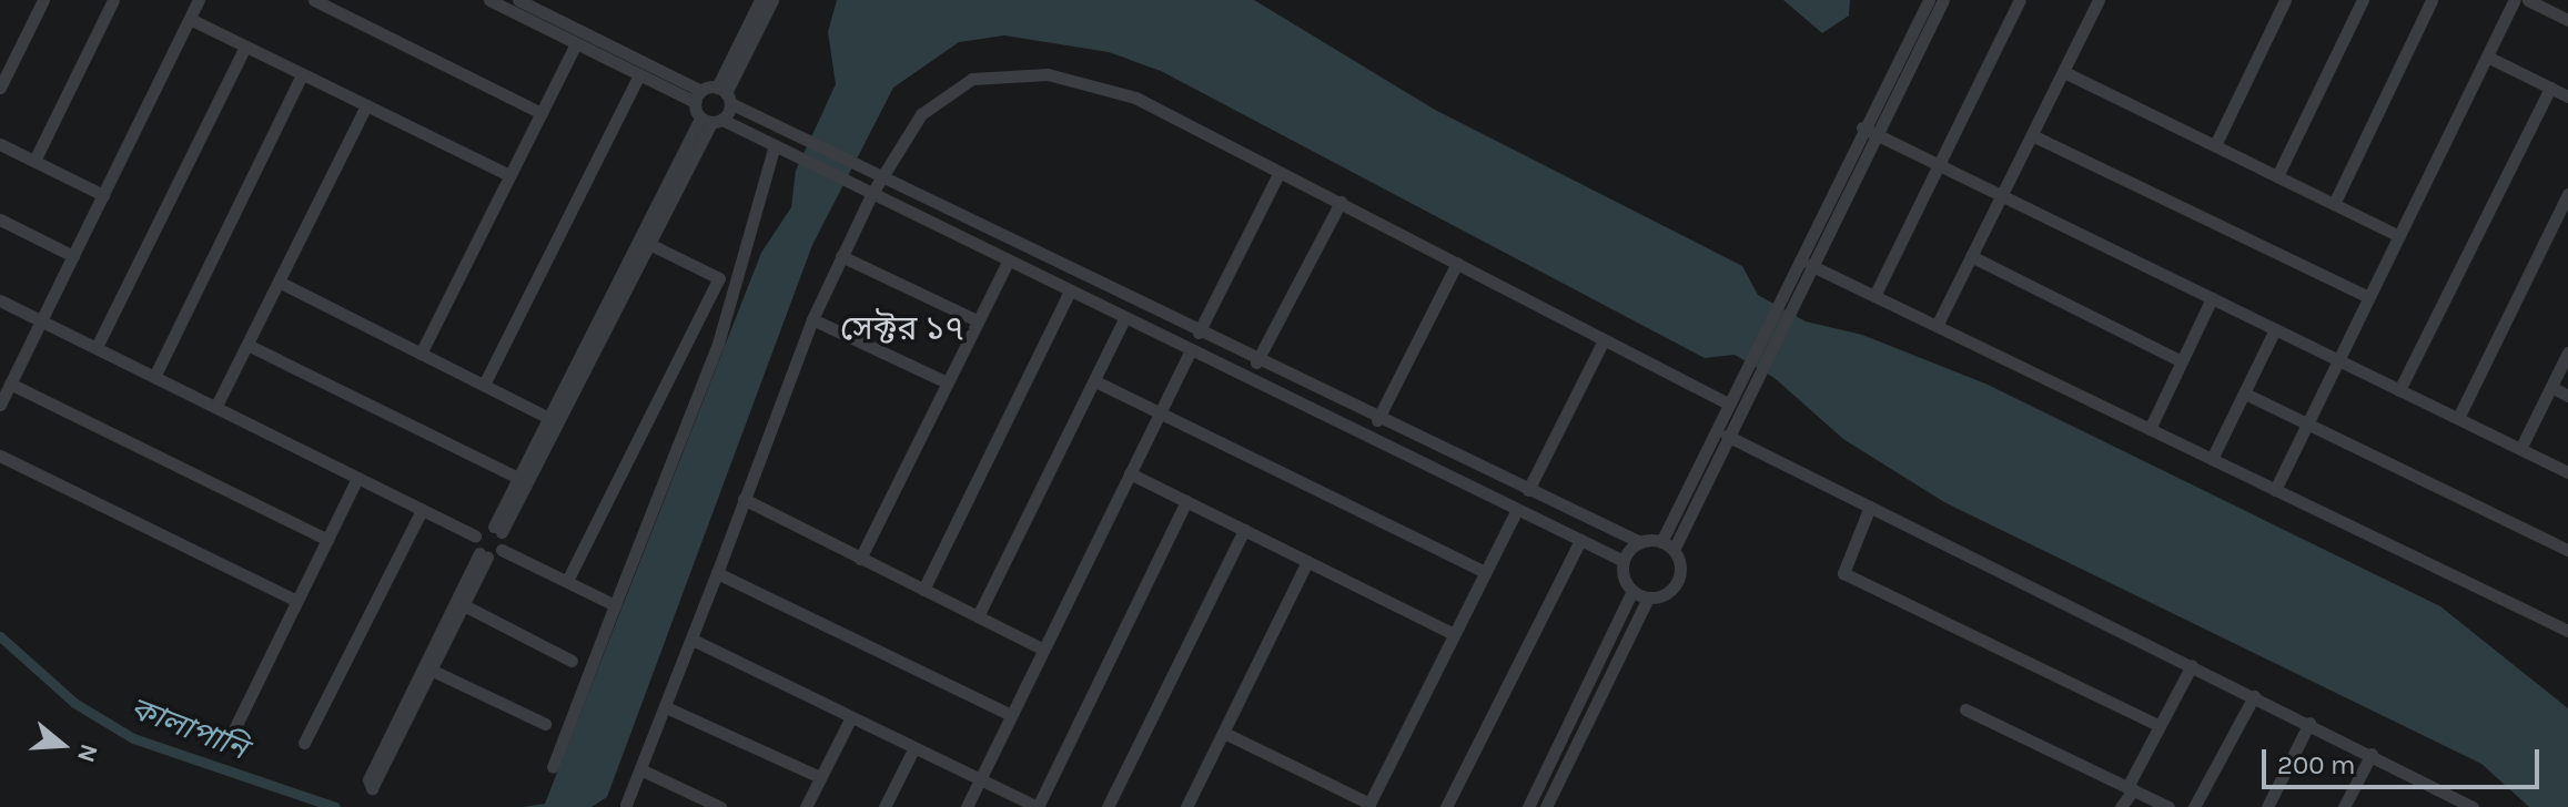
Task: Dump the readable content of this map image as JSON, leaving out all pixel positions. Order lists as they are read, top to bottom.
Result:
{
  "districts": ["সেক্টর ১৭"],
  "water": ["কালাপানি"],
  "scale_bar": "200 m",
  "north": "right"
}
